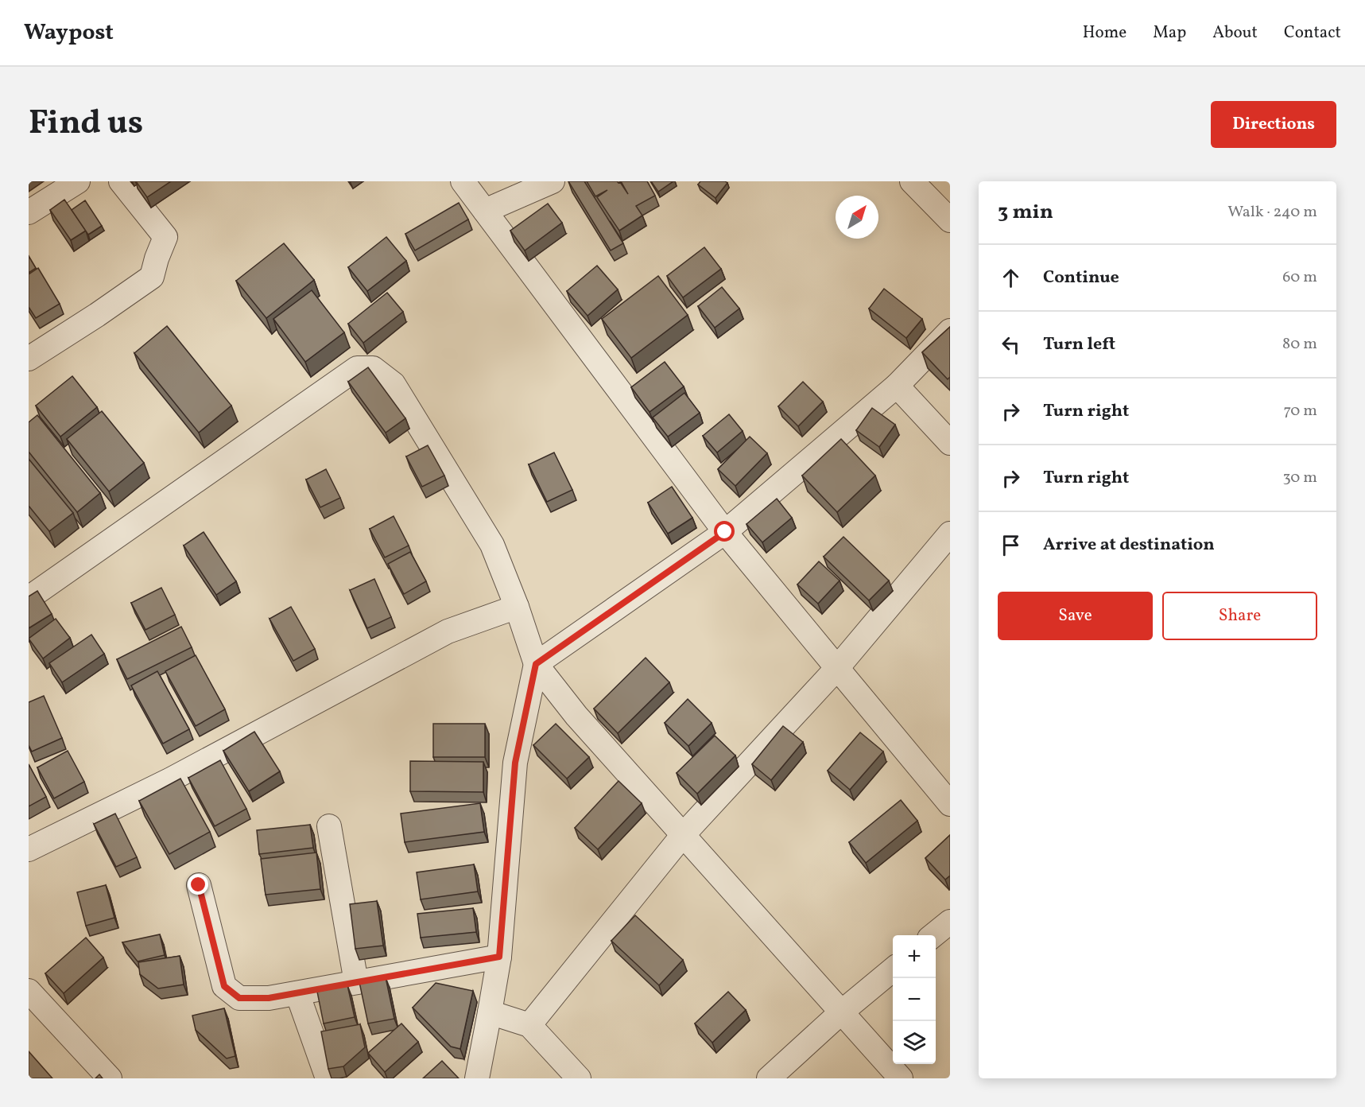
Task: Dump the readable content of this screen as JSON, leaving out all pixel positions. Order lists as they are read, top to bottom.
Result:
{
  "north": "top right",
  "page": {
    "header": "Waypost",
    "nav": [
      "Home",
      "Map",
      "About",
      "Contact"
    ],
    "title": "Find us",
    "buttons": [
      "Directions",
      ["Save", "Share"]
    ],
    "heading": ["3 min", "Walk · 240 m"],
    "list": [
      ["Continue", "60 m"],
      ["Turn left", "80 m"],
      ["Turn right", "70 m"],
      ["Turn right", "30 m"],
      "Arrive at destination"
    ],
    "map_buttons": ["+", "−"]
  }
}
